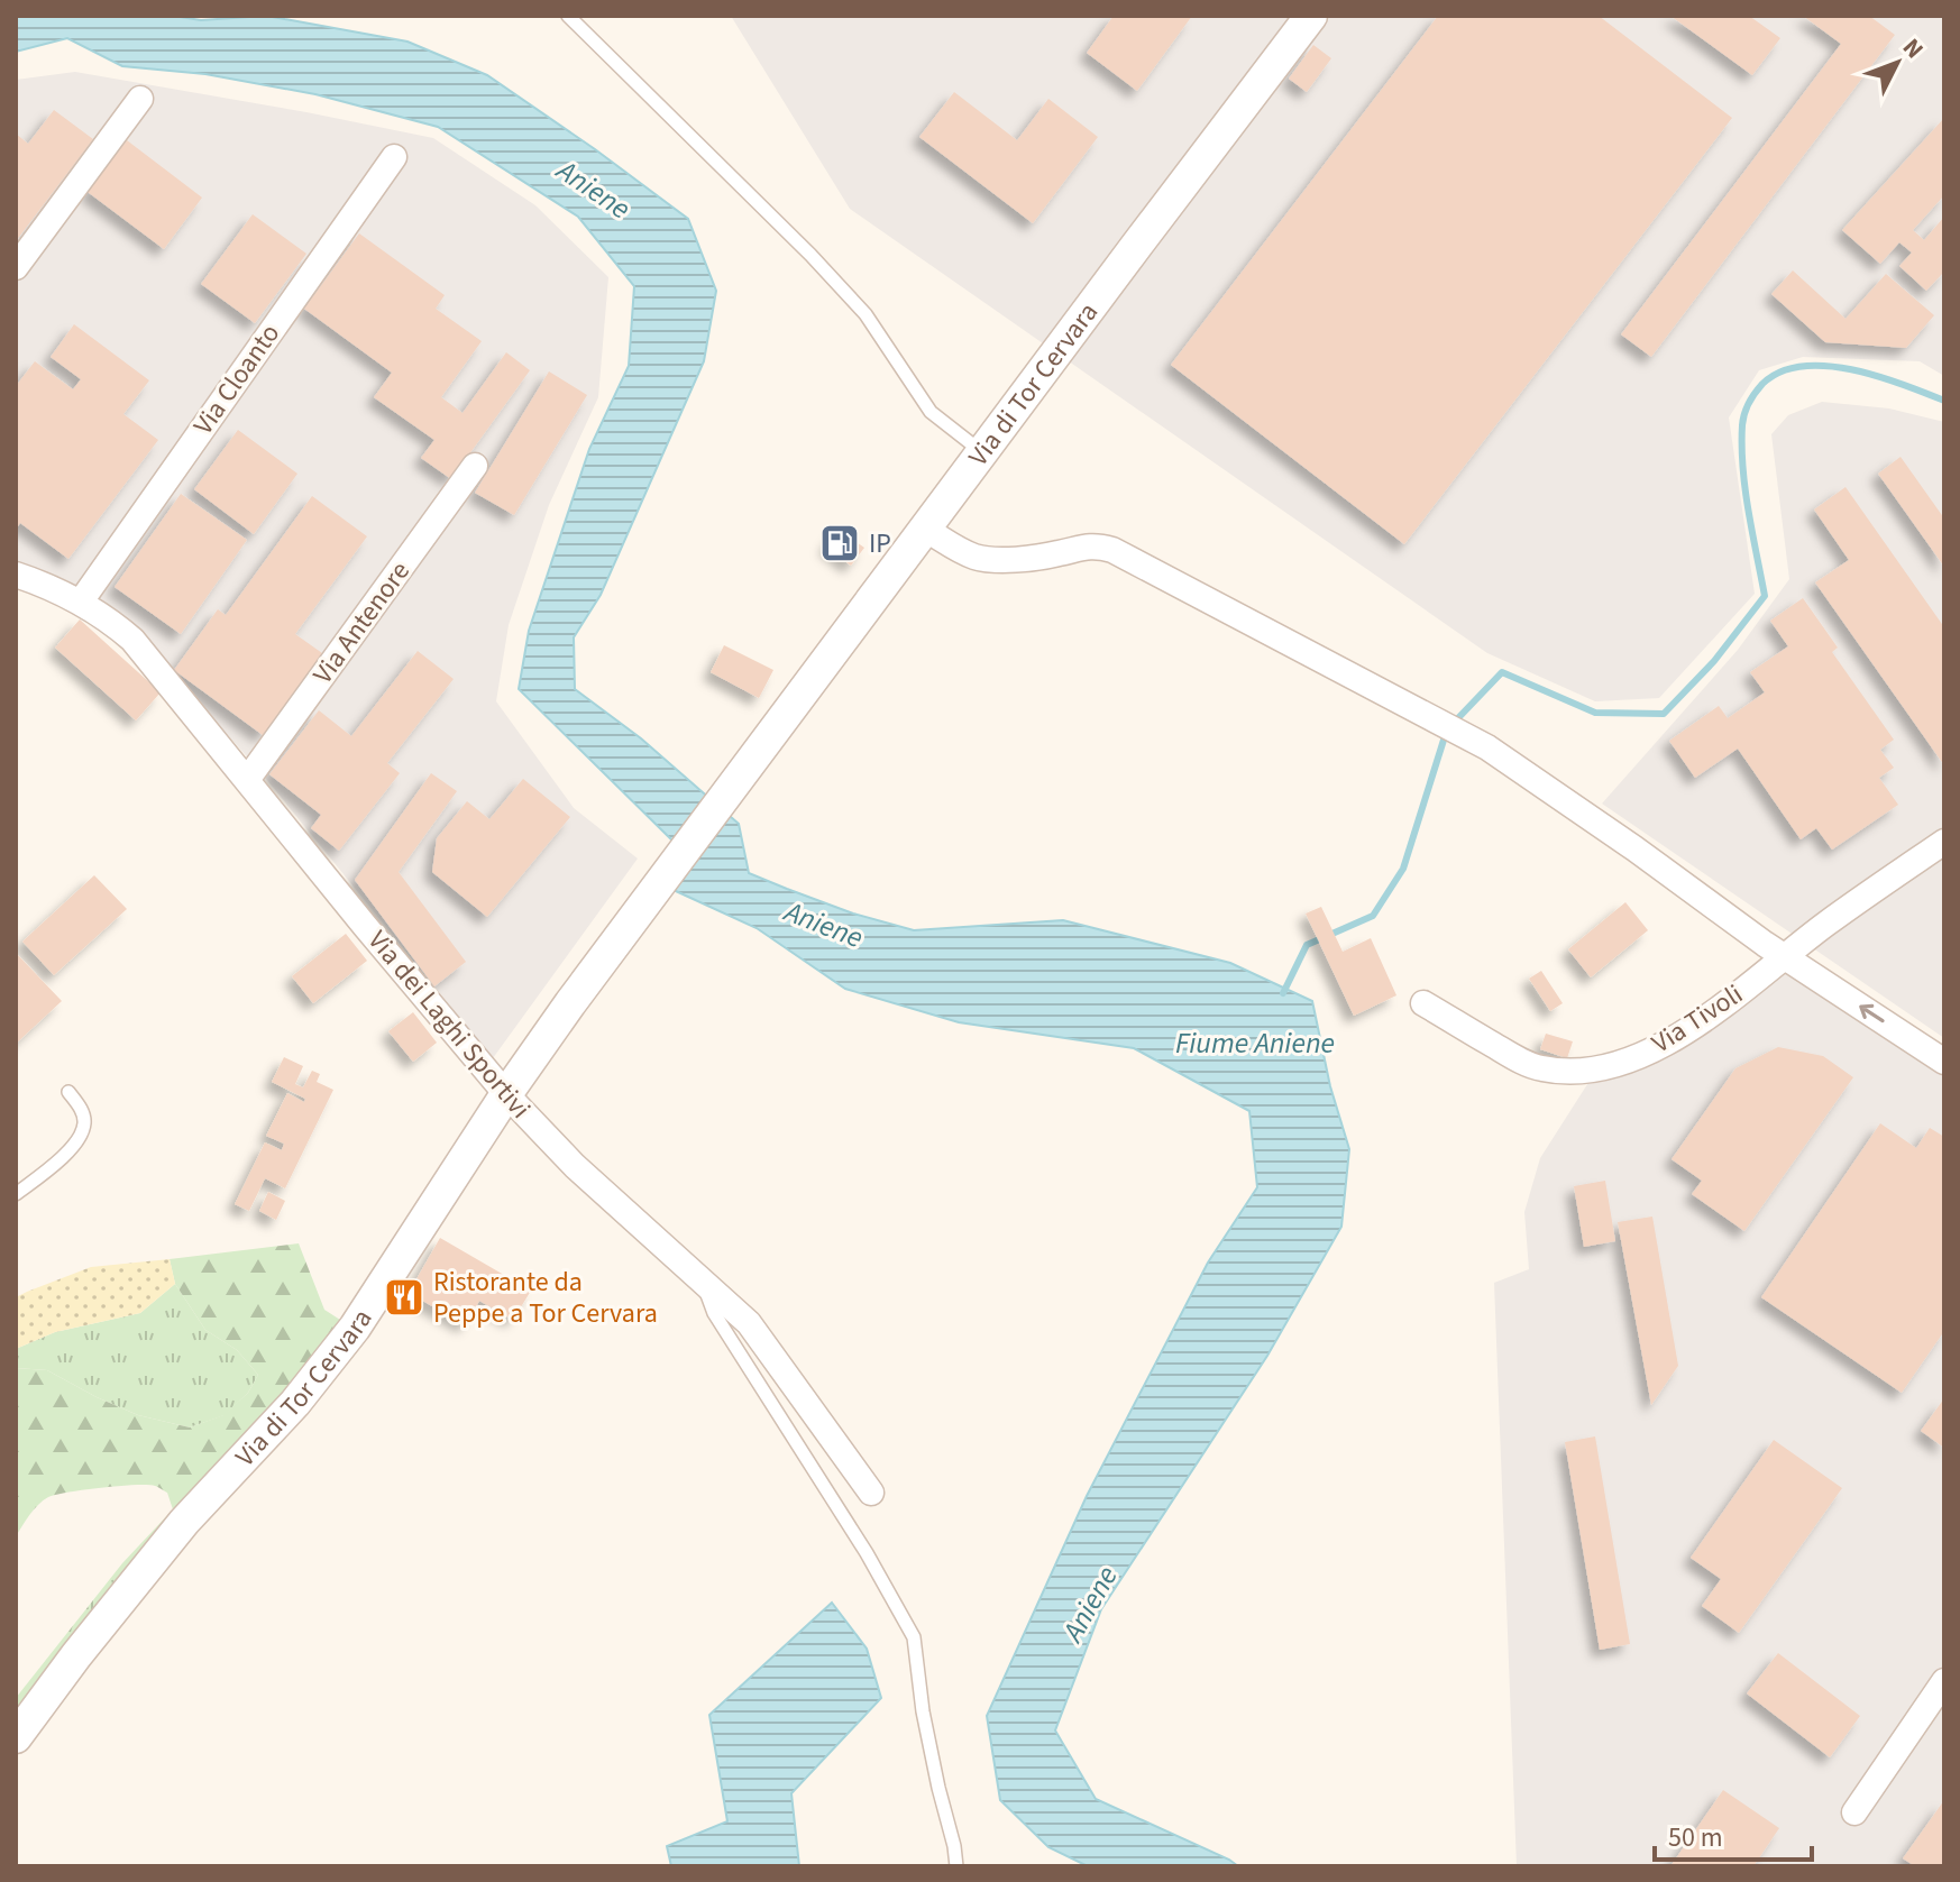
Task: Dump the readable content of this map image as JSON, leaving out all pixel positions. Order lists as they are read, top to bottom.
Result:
{
  "streets": {
    "street": [
      "Via Cloanto",
      "Via di Tor Cervara",
      "Via Antenore",
      "Via Tivoli",
      "Via dei Laghi Sportivi"
    ]
  },
  "crossings": [
    ["Via Cloanto", "Via dei Laghi Sportivi"],
    ["Via di Tor Cervara", "Via dei Laghi Sportivi"],
    ["Via Antenore", "Via dei Laghi Sportivi"]
  ],
  "water": ["Aniene", "Fiume Aniene"],
  "places": {
    "fuel station": ["IP"],
    "restaurant": ["Ristorante da Peppe a Tor Cervara"]
  },
  "scale_bar": "50 m",
  "north": "top right"
}
